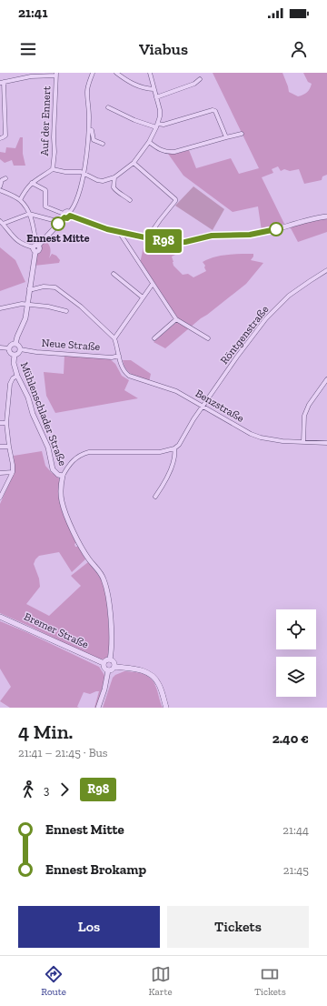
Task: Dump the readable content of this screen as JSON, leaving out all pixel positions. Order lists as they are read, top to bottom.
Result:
{
  "streets": {
    "main road": ["Bremer Straße"],
    "street": [
      "Auf der Ennert",
      "Röntgenstraße",
      "Neue Straße",
      "Benzstraße",
      "Mühlenschlader Straße"
    ]
  },
  "crossings": [
    ["Röntgenstraße", "Benzstraße"],
    ["Neue Straße", "Benzstraße"],
    ["Neue Straße", "Mühlenschlader Straße"],
    ["Mühlenschlader Straße", "Bremer Straße"]
  ],
  "places": ["Ennest Mitte"],
  "lines": ["bus line R98"],
  "page": {
    "status": "21:41",
    "header": "Viabus",
    "on_map": "R98",
    "heading": ["4 Min.", "21:41 – 21:45 · Bus", "2.40 €"],
    "legs": ["3", "R98"],
    "list": [
      {
        "name": "Ennest Mitte",
        "value": "21:44"
      },
      {
        "name": "Ennest Brokamp",
        "value": "21:45"
      }
    ],
    "buttons": ["Los", "Tickets"],
    "tabs": ["Route", "Karte", "Tickets"]
  }
}
